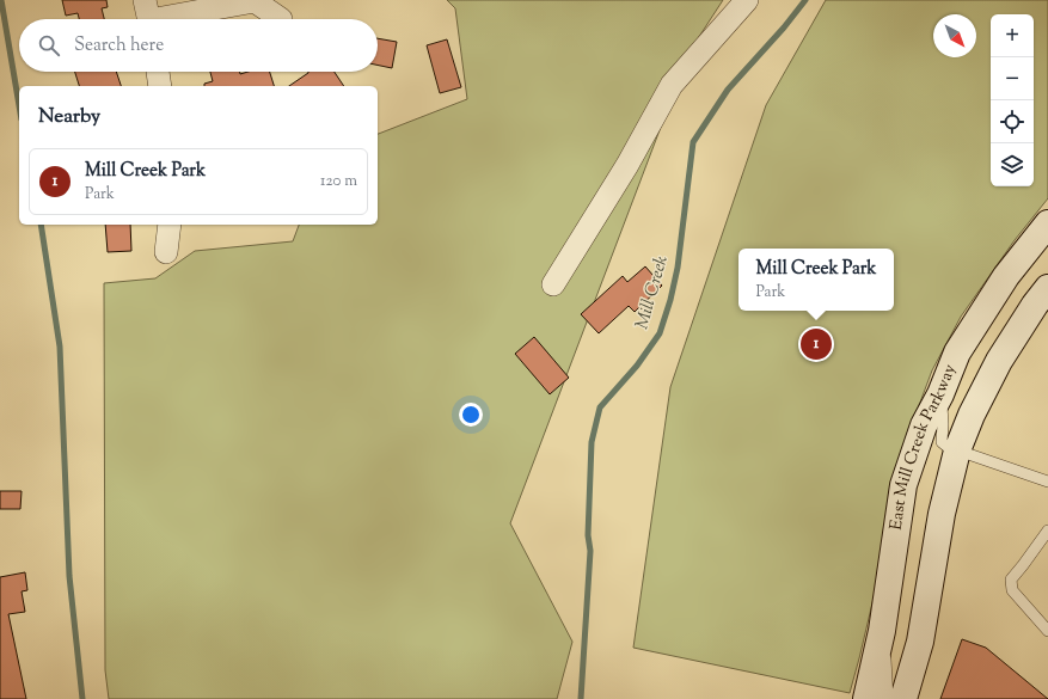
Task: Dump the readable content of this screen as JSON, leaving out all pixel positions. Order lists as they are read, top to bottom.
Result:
{
  "streets": {
    "street": ["East Mill Creek Parkway"]
  },
  "water": ["Mill Creek"],
  "north": "bottom right",
  "page": {
    "map_buttons": ["+", "−"],
    "search": "Search here",
    "heading": "Nearby",
    "list": [
      {
        "mark": "1",
        "name": "Mill Creek Park",
        "note": "Park",
        "value": "120 m"
      }
    ],
    "popup": ["Mill Creek Park", "Park"],
    "pins": "1"
  }
}
